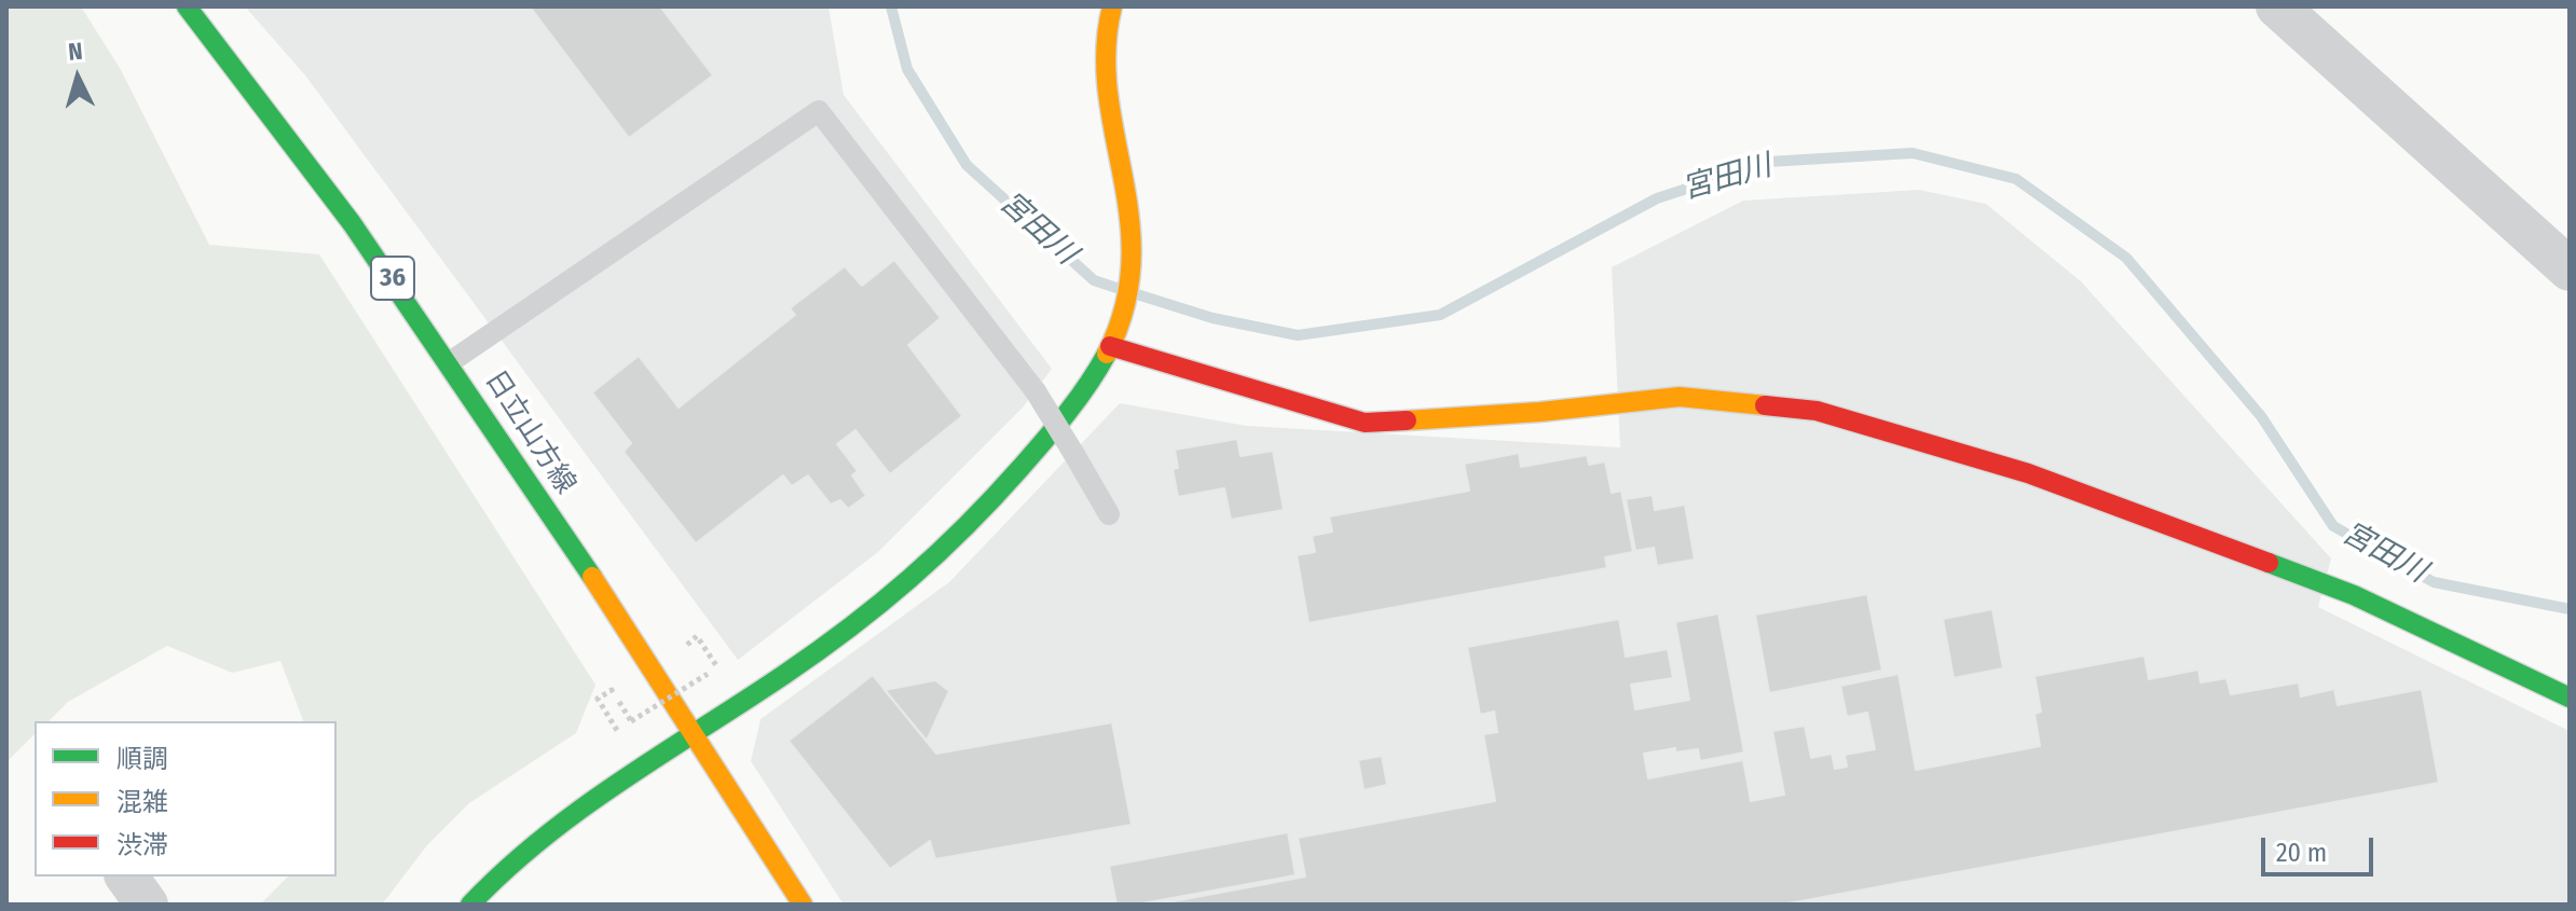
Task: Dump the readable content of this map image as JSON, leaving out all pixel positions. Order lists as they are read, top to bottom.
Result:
{
  "streets": {
    "street": ["36", "日立山方線"]
  },
  "water": ["宮田川"],
  "legend": ["順調", "混雑", "渋滞"],
  "scale_bar": "20 m",
  "north": "top"
}
